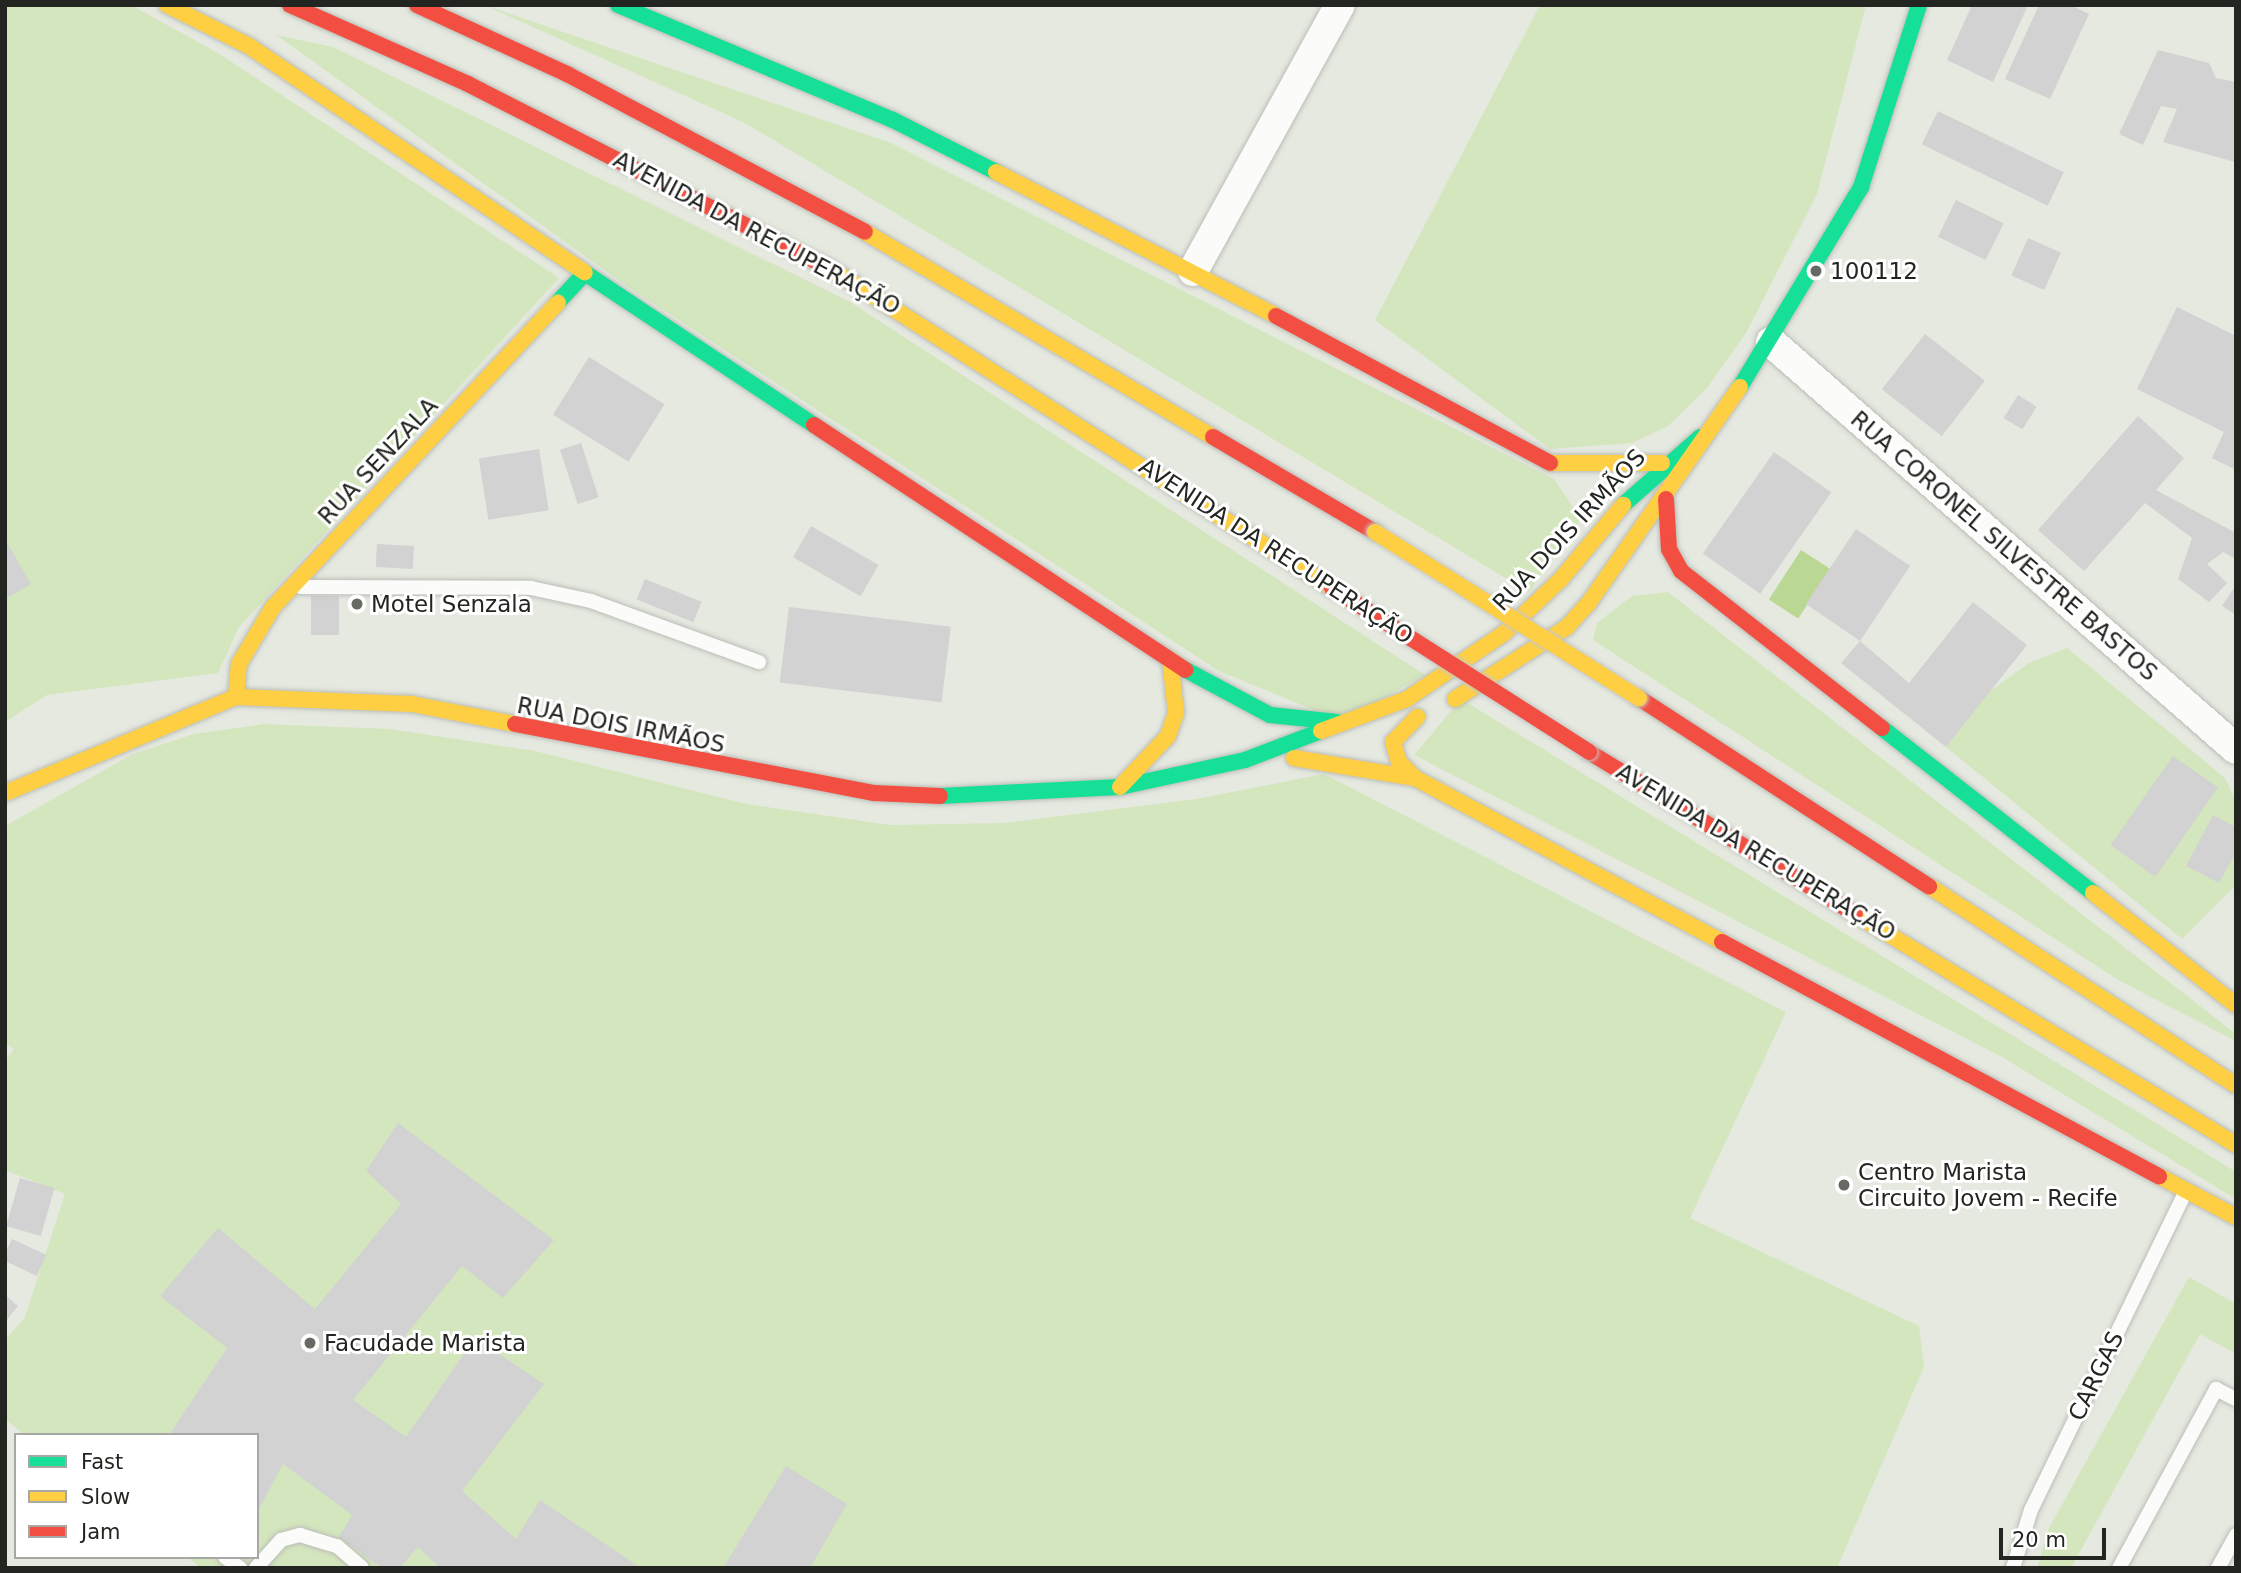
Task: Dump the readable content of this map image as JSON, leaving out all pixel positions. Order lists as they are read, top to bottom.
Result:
{
  "streets": {
    "main road": ["AVENIDA DA RECUPERAÇÃO", "RUA SENZALA", "RUA DOIS IRMÃOS"],
    "street": ["RUA CORONEL SILVESTRE BASTOS"],
    "lane": ["CARGAS"]
  },
  "crossings": [
    ["RUA SENZALA", "RUA DOIS IRMÃOS"],
    ["RUA DOIS IRMÃOS", "RUA CORONEL SILVESTRE BASTOS"]
  ],
  "places": [
    "100112",
    "Motel Senzala",
    "Centro Marista Circuito Jovem - Recife",
    "Facudade Marista"
  ],
  "legend": ["Fast", "Slow", "Jam"],
  "scale_bar": "20 m"
}
